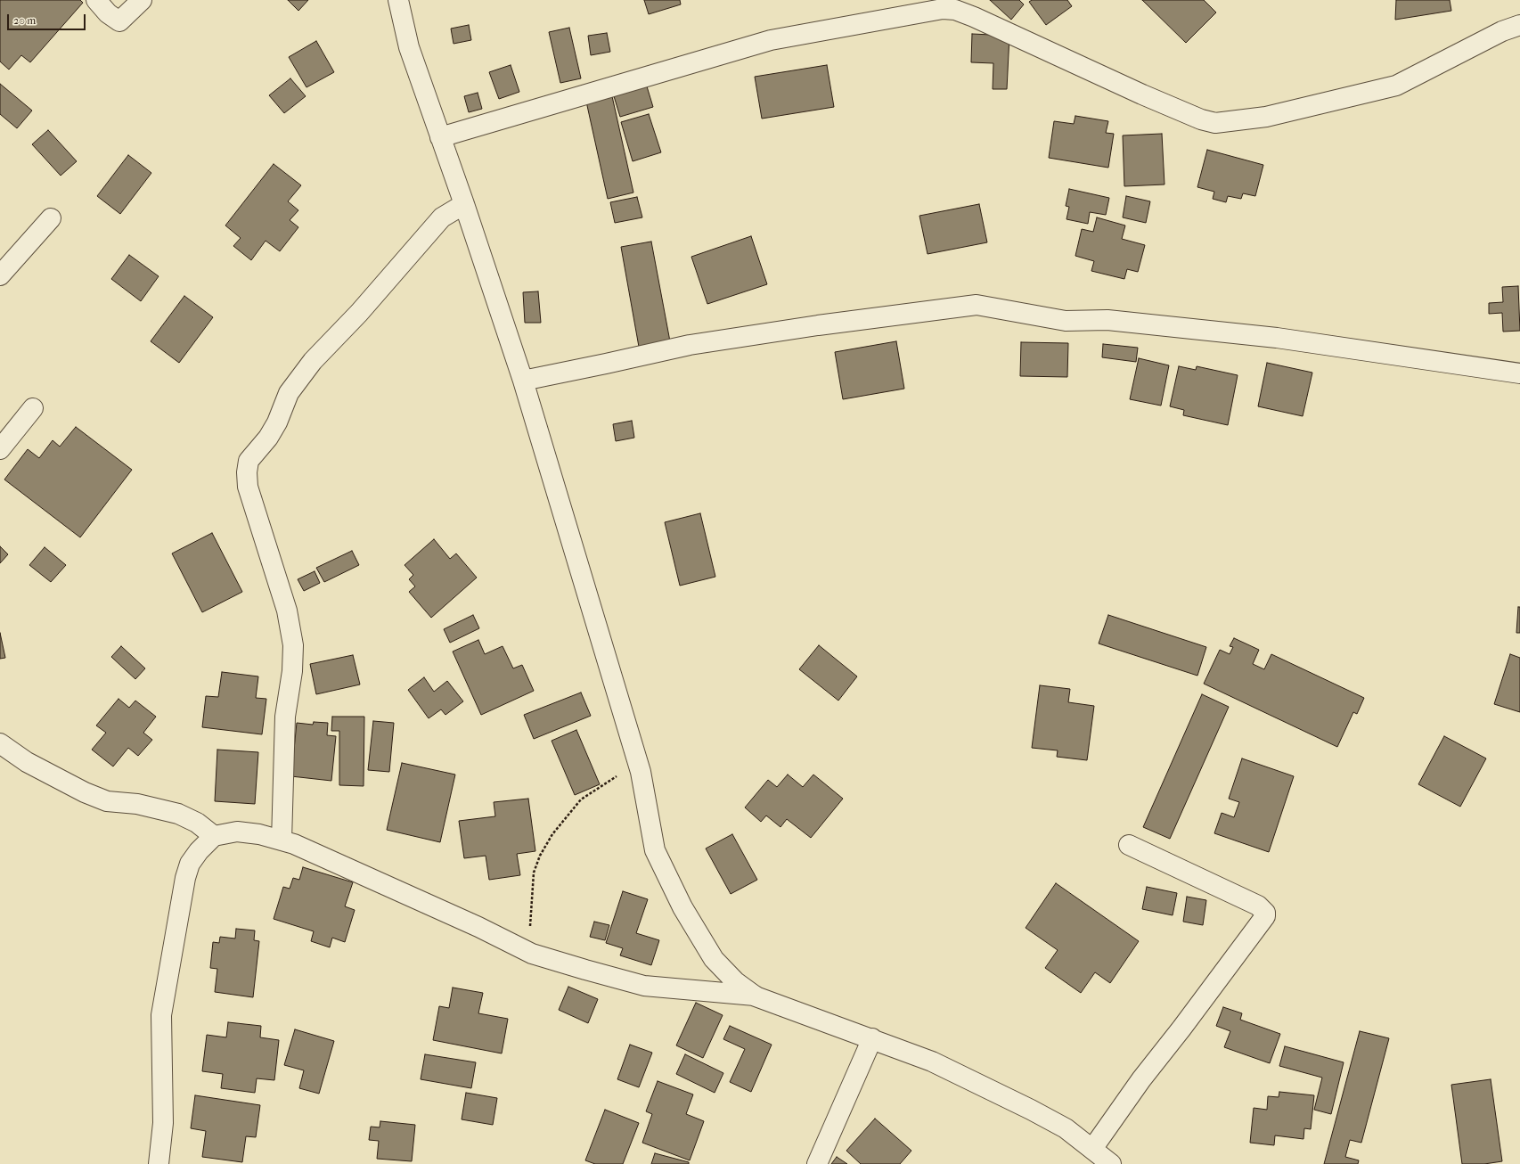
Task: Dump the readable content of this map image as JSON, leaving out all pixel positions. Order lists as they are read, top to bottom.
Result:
{
  "scale_bar": "20 m"
}
